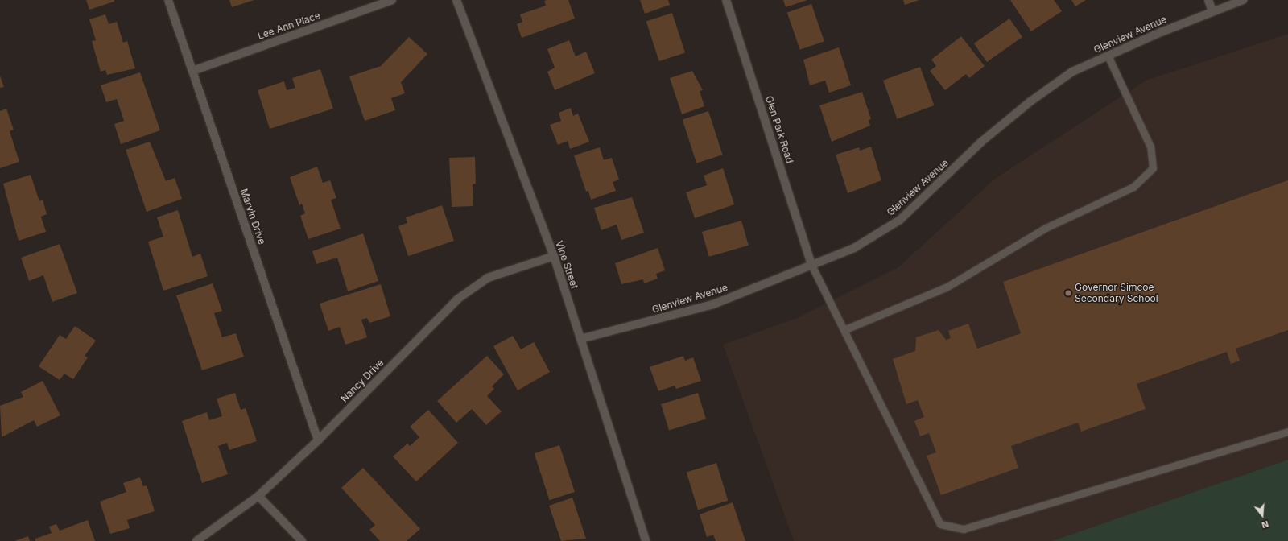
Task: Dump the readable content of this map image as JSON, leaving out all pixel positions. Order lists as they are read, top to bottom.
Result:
{
  "streets": {
    "street": [
      "Lee Ann Place",
      "Glenview Avenue",
      "Glen Park Road",
      "Marvin Drive",
      "Vine Street",
      "Nancy Drive"
    ]
  },
  "crossings": [
    ["Lee Ann Place", "Marvin Drive"],
    ["Glenview Avenue", "Glen Park Road"],
    ["Glenview Avenue", "Vine Street"],
    ["Marvin Drive", "Nancy Drive"],
    ["Vine Street", "Nancy Drive"]
  ],
  "places": ["Governor Simcoe Secondary School"],
  "north": "bottom"
}
